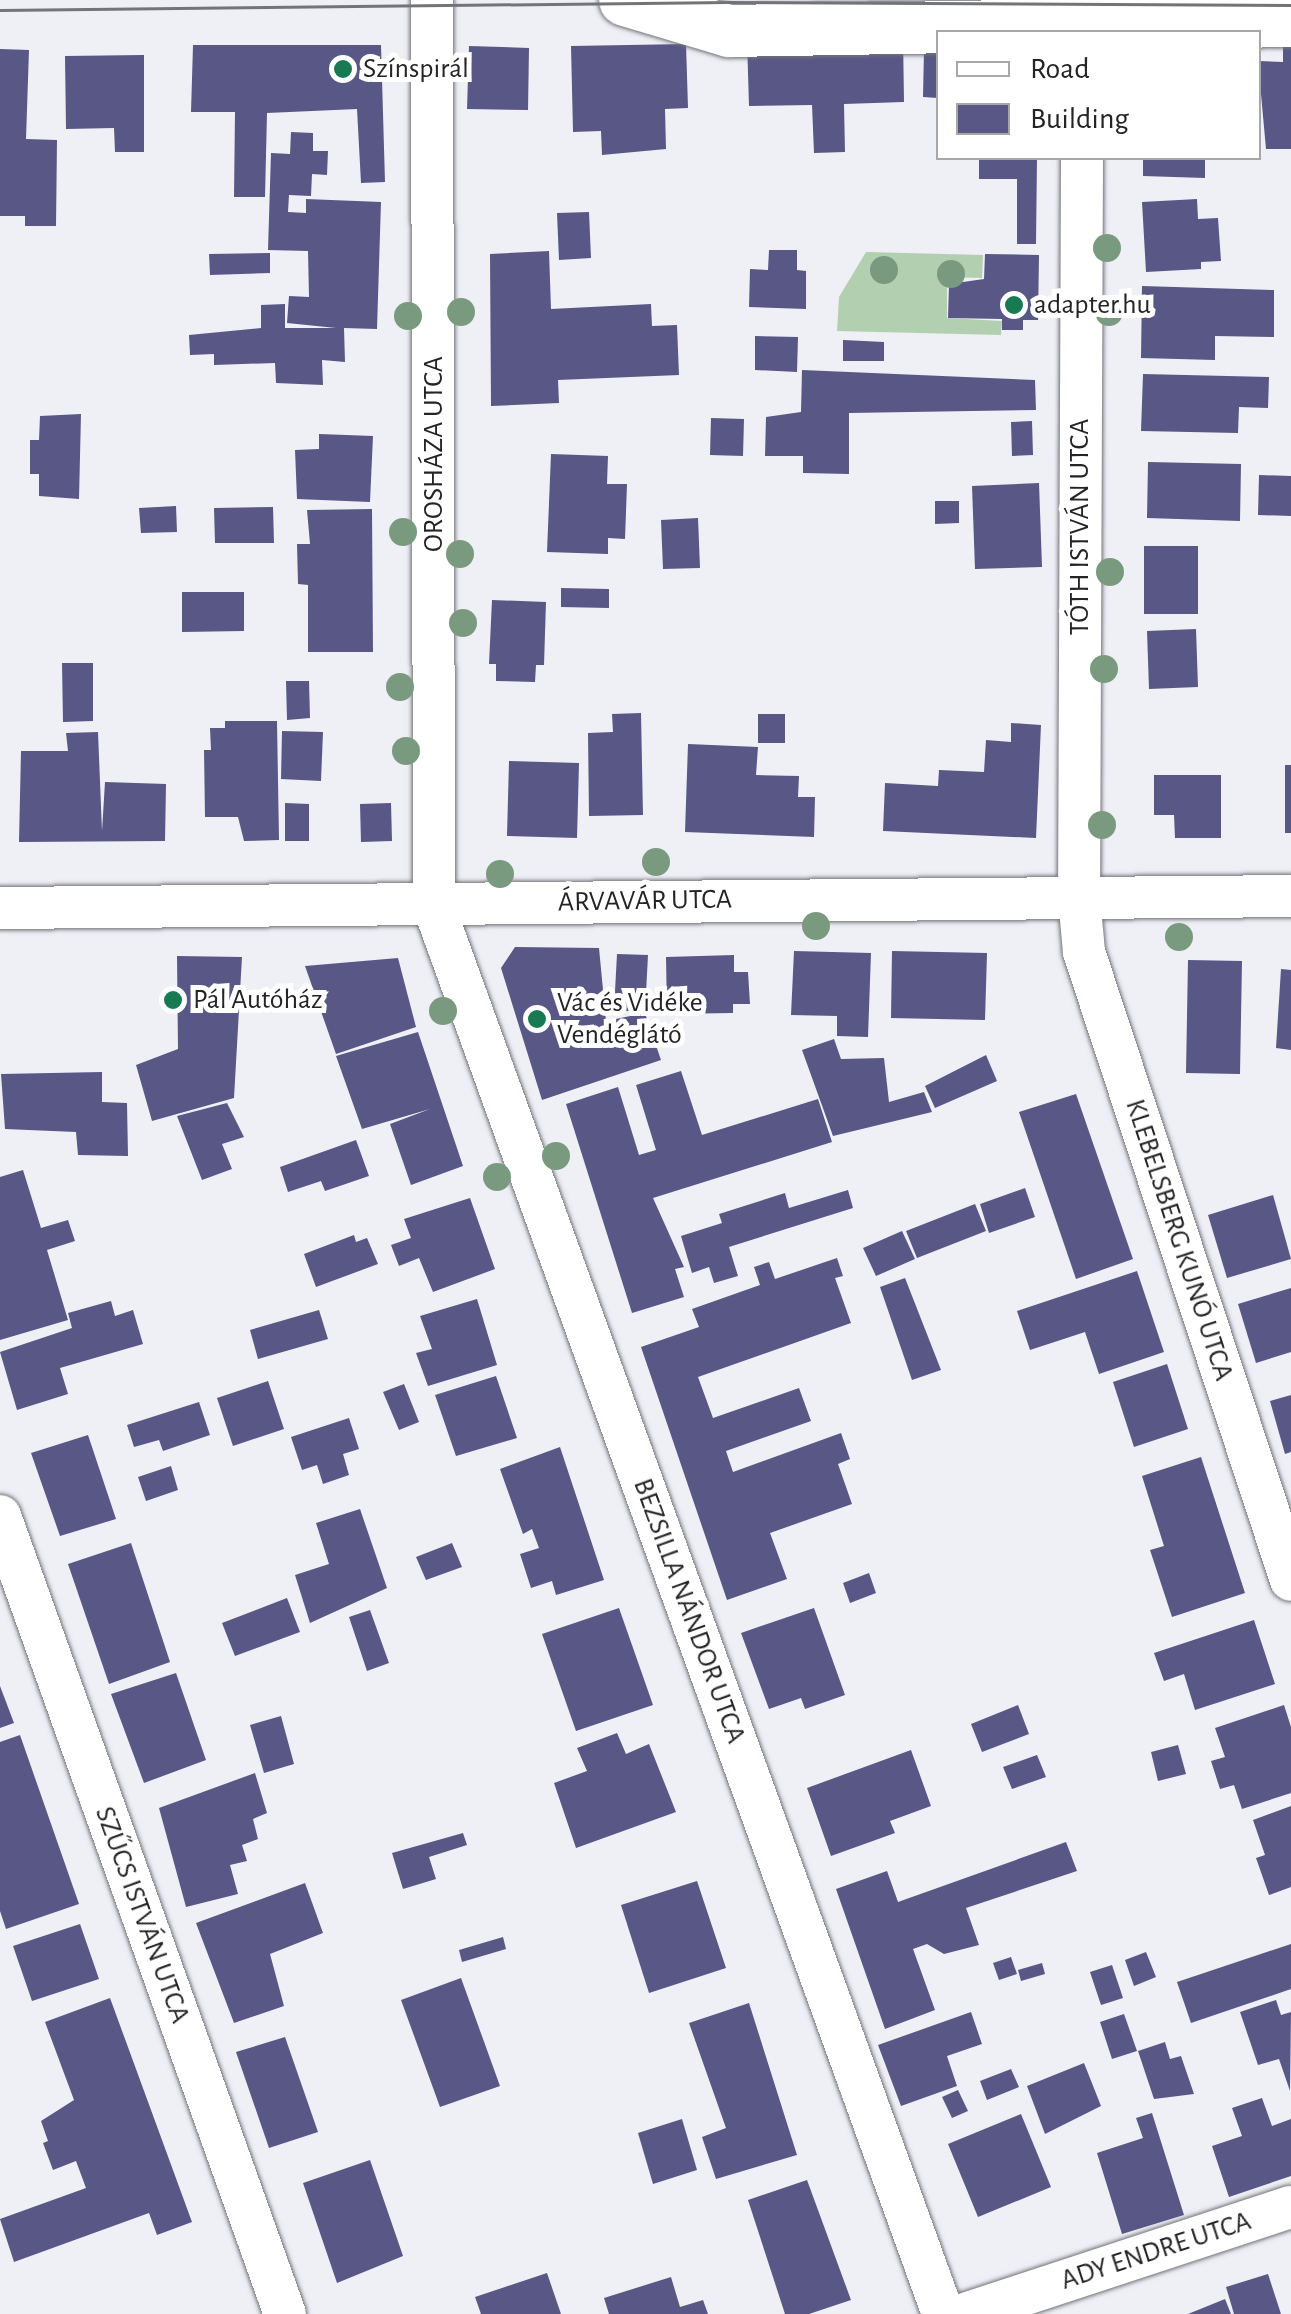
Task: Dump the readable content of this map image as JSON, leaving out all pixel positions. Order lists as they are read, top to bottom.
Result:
{
  "streets": {
    "street": [
      "OROSHÁZA UTCA",
      "TÓTH ISTVÁN UTCA",
      "ÁRVAVÁR UTCA",
      "KLEBELSBERG KUNÓ UTCA",
      "BEZSILLA NÁNDOR UTCA",
      "SZŰCS ISTVÁN UTCA",
      "ADY ENDRE UTCA"
    ]
  },
  "crossings": [
    ["OROSHÁZA UTCA", "ÁRVAVÁR UTCA"],
    ["OROSHÁZA UTCA", "BEZSILLA NÁNDOR UTCA"],
    ["TÓTH ISTVÁN UTCA", "ÁRVAVÁR UTCA"],
    ["TÓTH ISTVÁN UTCA", "KLEBELSBERG KUNÓ UTCA"],
    ["ÁRVAVÁR UTCA", "KLEBELSBERG KUNÓ UTCA"],
    ["ÁRVAVÁR UTCA", "BEZSILLA NÁNDOR UTCA"]
  ],
  "places": [
    "Színspirál",
    "adapter.hu",
    "Pál Autóház",
    "Vác és Vidéke Vendéglátó"
  ],
  "legend": ["Road", "Building"]
}
